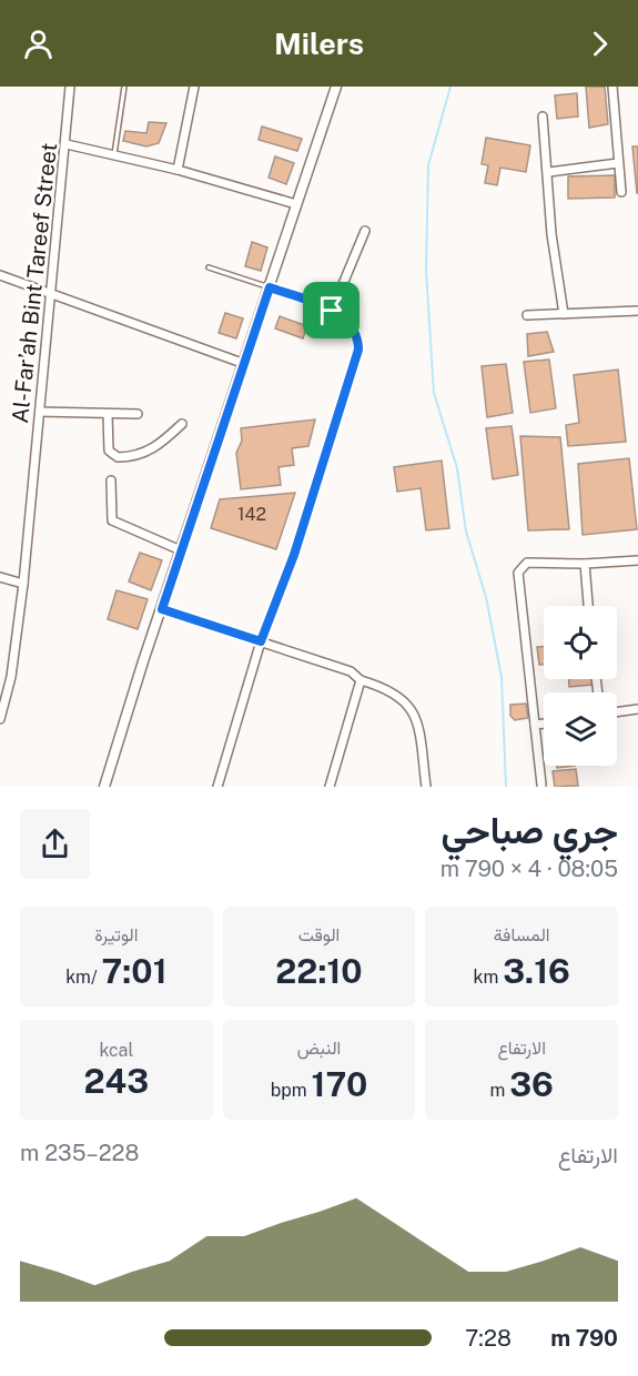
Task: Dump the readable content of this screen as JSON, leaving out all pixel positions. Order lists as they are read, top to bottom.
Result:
{
  "streets": {
    "street": ["Al-Far’ah Bint Tareef Street"]
  },
  "house_numbers": ["142"],
  "page": {
    "header": "Milers",
    "heading": ["جري صباحي", "08:05 · 4 × 790 m"],
    "stats": [
      ["المسافة", "3.16 km"],
      ["الوقت", "22:10"],
      ["الوتيرة", "7:01 /km"],
      ["الارتفاع", "36 m"],
      ["النبض", "170 bpm"],
      ["kcal", "243"]
    ],
    "chart": ["الارتفاع", "228–235 m"],
    "list": [
      {
        "name": "790 m",
        "note": "7:28"
      }
    ]
  }
}
